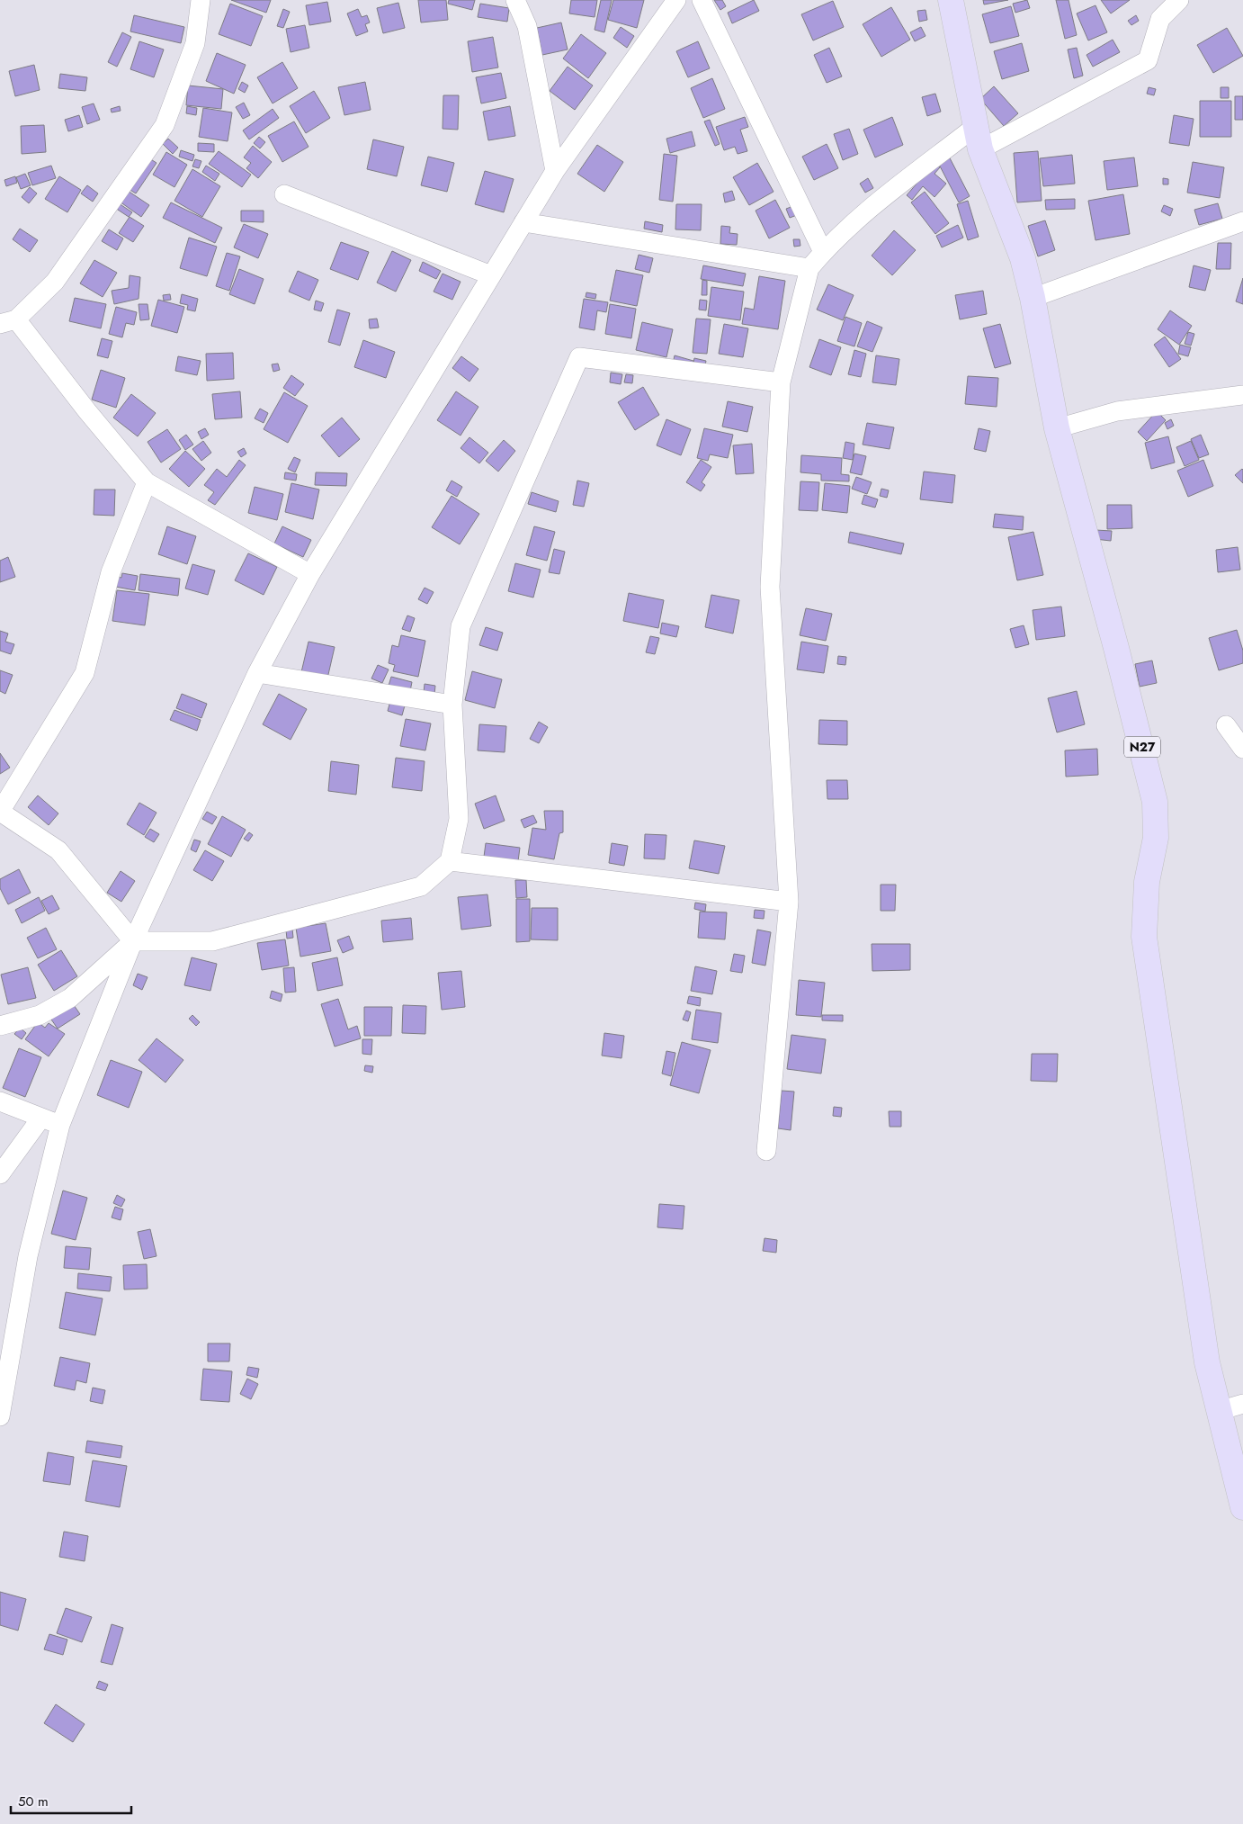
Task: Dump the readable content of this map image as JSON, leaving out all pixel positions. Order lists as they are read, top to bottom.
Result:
{
  "streets": {
    "main road": ["N27"]
  },
  "scale_bar": "50 m"
}
